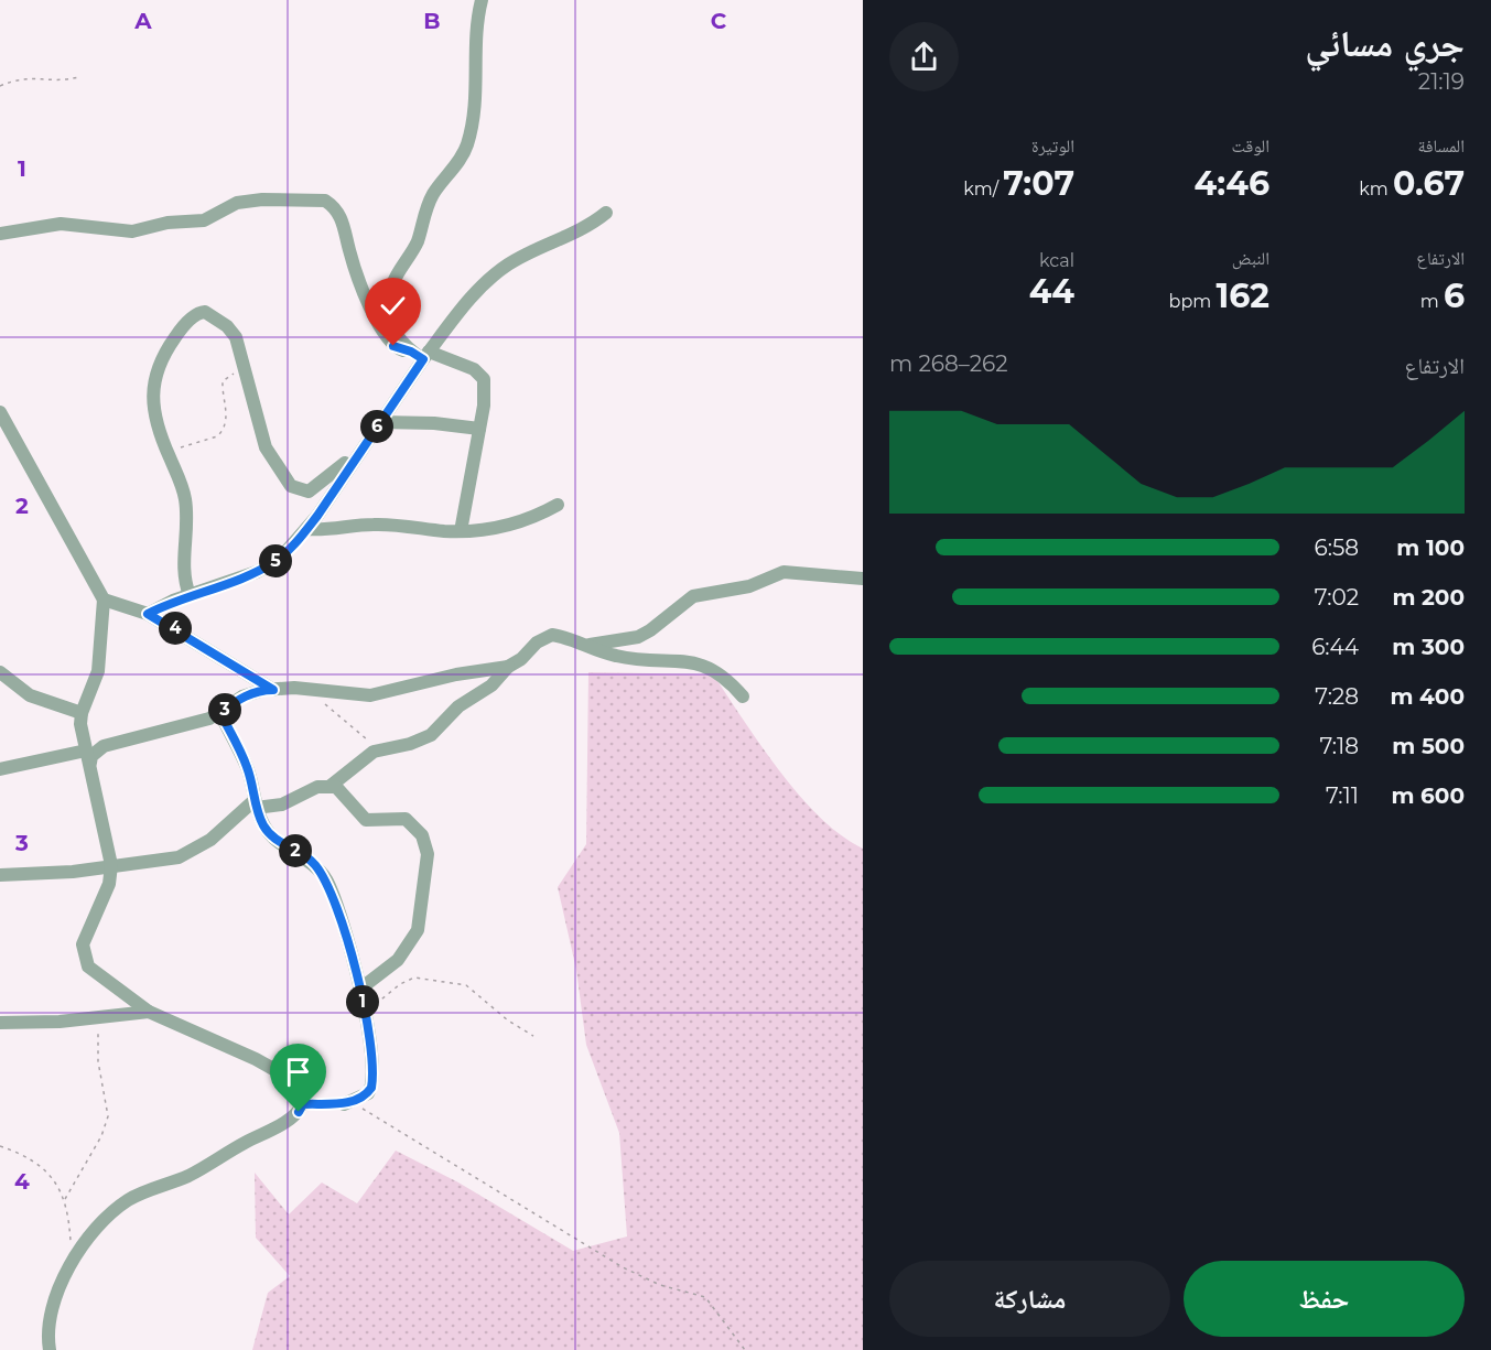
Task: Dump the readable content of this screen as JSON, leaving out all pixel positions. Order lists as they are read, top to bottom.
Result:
{
  "page": {
    "heading": ["جري مسائي", "21:19"],
    "stats": [
      ["المسافة", "0.67 km"],
      ["الوقت", "4:46"],
      ["الوتيرة", "7:07 /km"],
      ["الارتفاع", "6 m"],
      ["النبض", "162 bpm"],
      ["kcal", "44"]
    ],
    "chart": ["الارتفاع", "262–268 m"],
    "pins": [
      "6",
      "5",
      "4",
      "3",
      "2",
      "1"
    ],
    "list": [
      {
        "name": "100 m",
        "note": "6:58"
      },
      {
        "name": "200 m",
        "note": "7:02"
      },
      {
        "name": "300 m",
        "note": "6:44"
      },
      {
        "name": "400 m",
        "note": "7:28"
      },
      {
        "name": "500 m",
        "note": "7:18"
      },
      {
        "name": "600 m",
        "note": "7:11"
      }
    ],
    "buttons": ["حفظ", "مشاركة"]
  },
  "grid": {
    "columns": ["A", "B", "C"],
    "rows": [
      "1",
      "2",
      "3",
      "4"
    ]
  }
}
